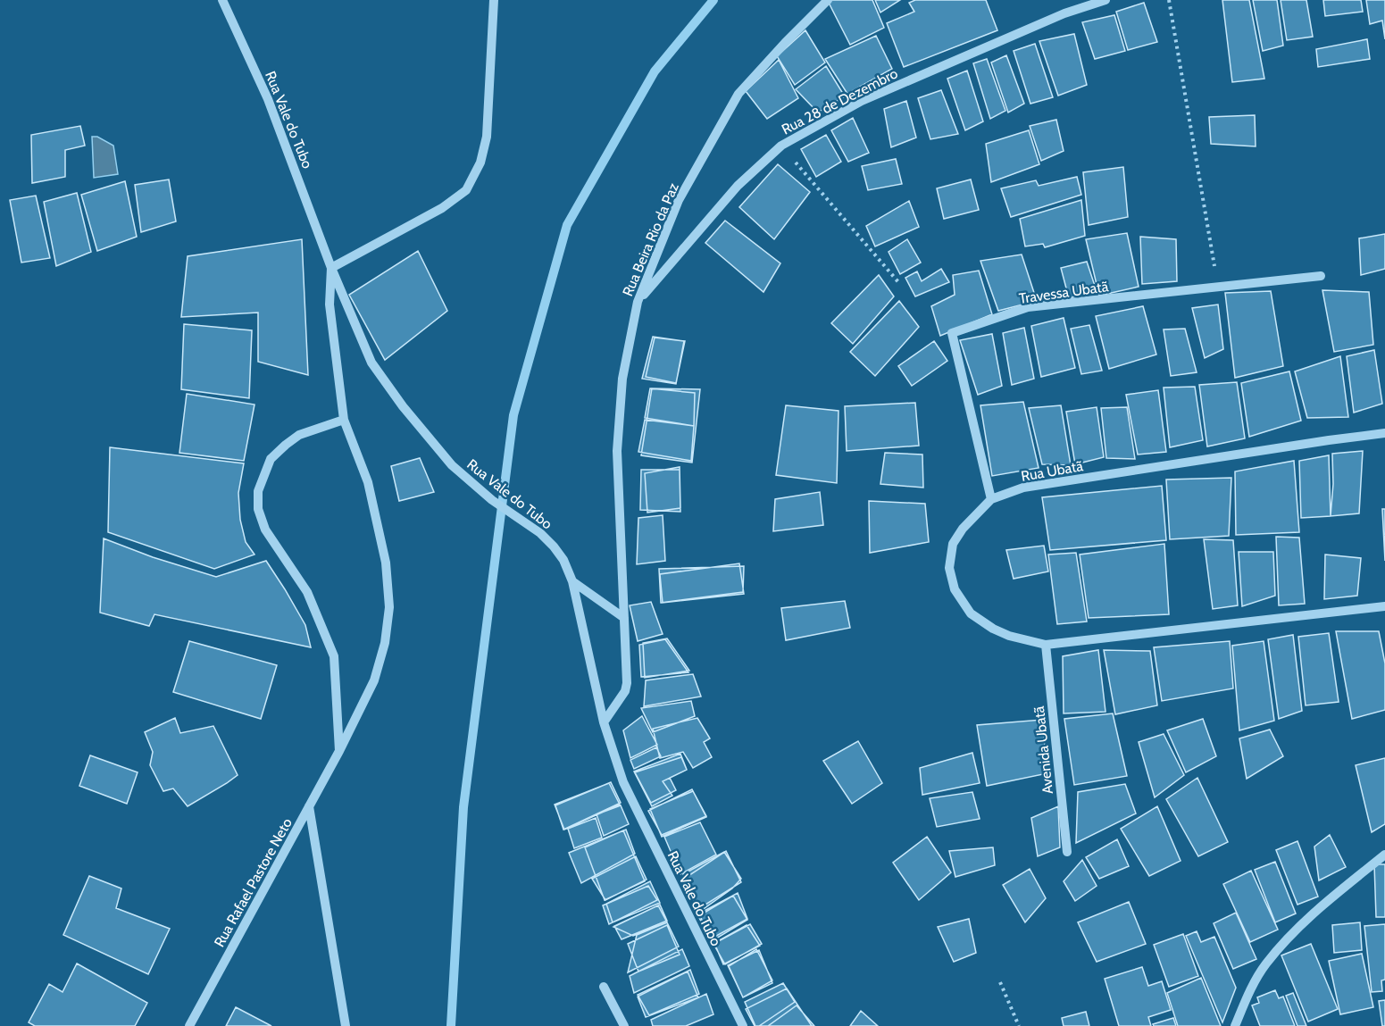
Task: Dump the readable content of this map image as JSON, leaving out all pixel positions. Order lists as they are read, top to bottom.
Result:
{
  "streets": {
    "street": [
      "Rua 28 de Dezembro",
      "Rua Vale do Tubo",
      "Rua Beira Rio da Paz",
      "Travessa Ubatã",
      "Rua Ubatã",
      "Avenida Ubatã",
      "Rua Rafael Pastore Neto"
    ]
  },
  "crossings": [
    ["Rua 28 de Dezembro", "Rua Beira Rio da Paz"],
    ["Rua Vale do Tubo", "Rua Beira Rio da Paz"],
    ["Rua Vale do Tubo", "Rua Rafael Pastore Neto"],
    ["Travessa Ubatã", "Rua Ubatã"],
    ["Rua Ubatã", "Avenida Ubatã"]
  ]
}
